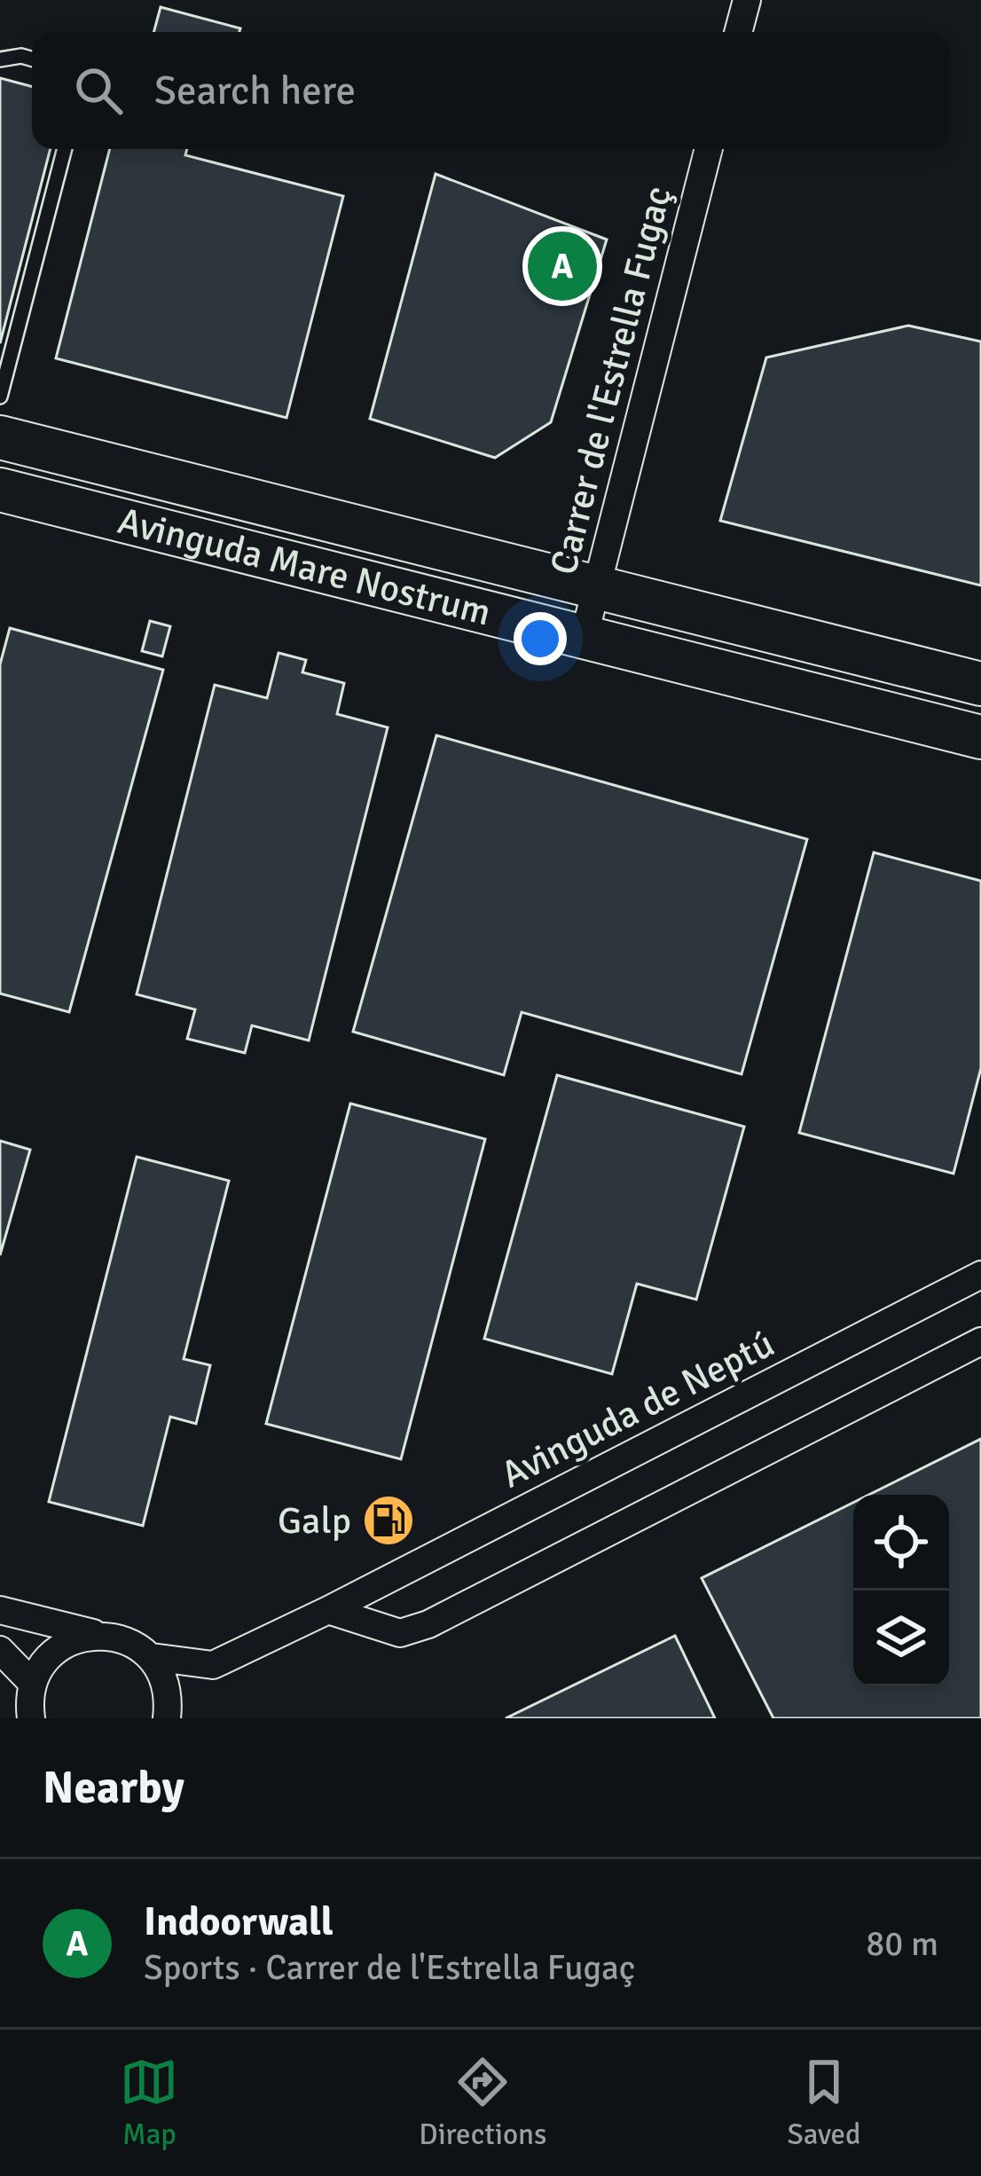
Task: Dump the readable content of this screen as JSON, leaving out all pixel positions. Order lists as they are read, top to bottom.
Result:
{
  "streets": {
    "main road": ["Avinguda Mare Nostrum"],
    "street": ["Carrer de l'Estrella Fugaç", "Avinguda de Neptú"]
  },
  "crossings": [
    ["Carrer de l'Estrella Fugaç", "Avinguda Mare Nostrum"]
  ],
  "places": {
    "fuel station": ["Galp"]
  },
  "page": {
    "search": "Search here",
    "pins": "A",
    "heading": "Nearby",
    "list": [
      {
        "mark": "A",
        "name": "Indoorwall",
        "note": "Sports · Carrer de l'Estrella Fugaç",
        "value": "80 m"
      }
    ],
    "nav": ["Map", "Directions", "Saved"]
  }
}
